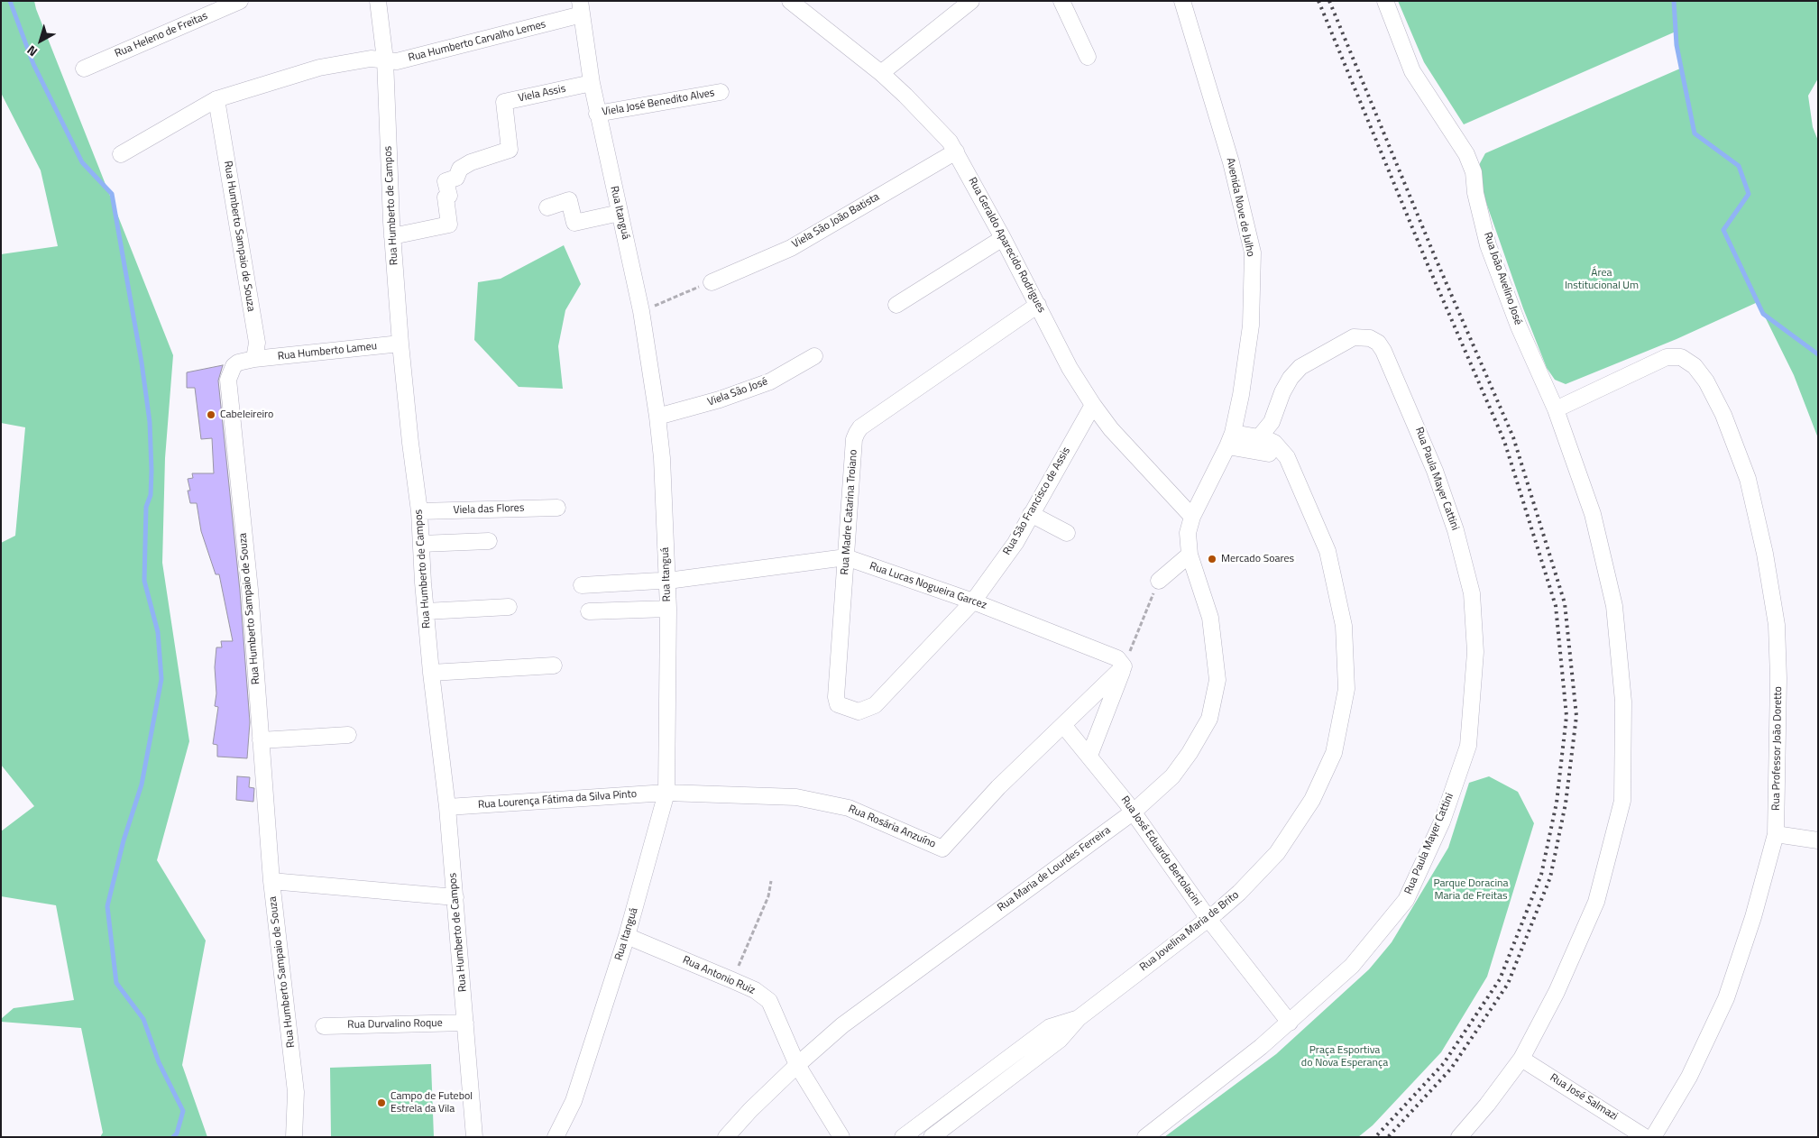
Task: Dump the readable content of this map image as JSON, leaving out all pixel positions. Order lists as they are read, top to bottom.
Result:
{
  "streets": {
    "street": [
      "Rua Heleno de Freitas",
      "Rua Humberto Carvalho Lemes",
      "Viela Assis",
      "Viela José Benedito Alves",
      "Rua Humberto de Campos",
      "Avenida Nove de Julho",
      "Rua Itanguá",
      "Viela São João Batista",
      "Rua Humberto Sampaio de Souza",
      "Rua Geraldo Aparecido Rodrigues",
      "Rua João Avelino José",
      "Rua Humberto Lameu",
      "Viela São José",
      "Rua Paula Mayer Cattini",
      "Rua São Francisco de Assis",
      "Viela das Flores",
      "Rua Madre Catarina Troiano",
      "Rua Lucas Nogueira Garcez",
      "Rua Professor João Doretto",
      "Rua Lourença Fátima da Silva Pinto",
      "Rua Rosária Anzuíno",
      "Rua José Eduardo Bertolacini",
      "Rua Maria de Lourdes Ferreira",
      "Rua Jovelina Maria de Brito",
      "Rua Antonio Ruiz",
      "Rua Durvalino Roque",
      "Rua José Salmazi"
    ]
  },
  "crossings": [
    ["Rua Humberto Carvalho Lemes", "Rua Humberto de Campos"],
    ["Rua Humberto Carvalho Lemes", "Rua Itanguá"],
    ["Rua Humberto Carvalho Lemes", "Rua Humberto Sampaio de Souza"],
    ["Viela Assis", "Rua Humberto de Campos"],
    ["Viela Assis", "Rua Itanguá"],
    ["Viela José Benedito Alves", "Rua Itanguá"],
    ["Rua Humberto de Campos", "Rua Humberto Lameu"],
    ["Rua Humberto de Campos", "Viela das Flores"],
    ["Rua Humberto de Campos", "Rua Lourença Fátima da Silva Pinto"],
    ["Rua Humberto de Campos", "Rua Durvalino Roque"],
    ["Avenida Nove de Julho", "Rua Geraldo Aparecido Rodrigues"],
    ["Avenida Nove de Julho", "Rua Maria de Lourdes Ferreira"],
    ["Avenida Nove de Julho", "Rua Jovelina Maria de Brito"],
    ["Rua Itanguá", "Viela São José"],
    ["Rua Itanguá", "Rua Lucas Nogueira Garcez"],
    ["Rua Itanguá", "Rua Lourença Fátima da Silva Pinto"],
    ["Rua Itanguá", "Rua Rosária Anzuíno"],
    ["Rua Itanguá", "Rua Antonio Ruiz"],
    ["Viela São João Batista", "Rua Geraldo Aparecido Rodrigues"],
    ["Rua Humberto Sampaio de Souza", "Rua Humberto Lameu"],
    ["Rua Geraldo Aparecido Rodrigues", "Rua São Francisco de Assis"],
    ["Rua Geraldo Aparecido Rodrigues", "Rua Madre Catarina Troiano"],
    ["Rua Geraldo Aparecido Rodrigues", "Rua Maria de Lourdes Ferreira"],
    ["Rua João Avelino José", "Rua Professor João Doretto"],
    ["Rua João Avelino José", "Rua José Salmazi"],
    ["Rua Paula Mayer Cattini", "Rua José Eduardo Bertolacini"],
    ["Rua Paula Mayer Cattini", "Rua Jovelina Maria de Brito"],
    ["Rua São Francisco de Assis", "Rua Madre Catarina Troiano"],
    ["Rua São Francisco de Assis", "Rua Lucas Nogueira Garcez"],
    ["Rua Madre Catarina Troiano", "Rua Lucas Nogueira Garcez"],
    ["Rua Lucas Nogueira Garcez", "Rua Rosária Anzuíno"],
    ["Rua Lourença Fátima da Silva Pinto", "Rua Rosária Anzuíno"],
    ["Rua Rosária Anzuíno", "Rua José Eduardo Bertolacini"],
    ["Rua José Eduardo Bertolacini", "Rua Maria de Lourdes Ferreira"],
    ["Rua José Eduardo Bertolacini", "Rua Jovelina Maria de Brito"],
    ["Rua Maria de Lourdes Ferreira", "Rua Antonio Ruiz"]
  ],
  "parks": ["Área Institucional Um", "Parque Doracina Maria de Freitas", "Praça Esportiva do Nova Esperança"],
  "places": ["Cabeleireiro", "Mercado Soares", "Campo de Futebol Estrela da Vila"],
  "north": "bottom left"
}
